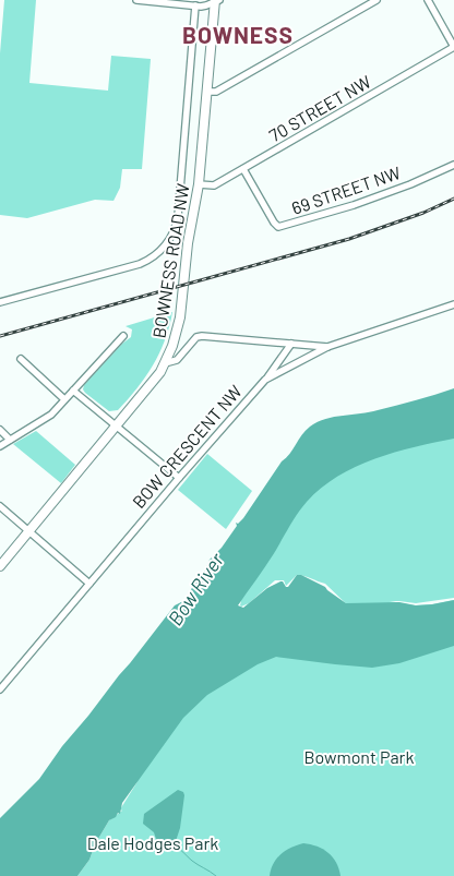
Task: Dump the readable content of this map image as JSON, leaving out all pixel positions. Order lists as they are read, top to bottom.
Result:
{
  "streets": {
    "street": [
      "70 STREET NW",
      "69 STREET NW",
      "BOWNESS ROAD NW",
      "BOW CRESCENT NW"
    ]
  },
  "crossings": [
    ["70 STREET NW", "69 STREET NW"],
    ["70 STREET NW", "BOWNESS ROAD NW"]
  ],
  "districts": ["BOWNESS"],
  "water": ["Bow River"],
  "parks": ["Bowmont Park", "Dale Hodges Park"]
}
